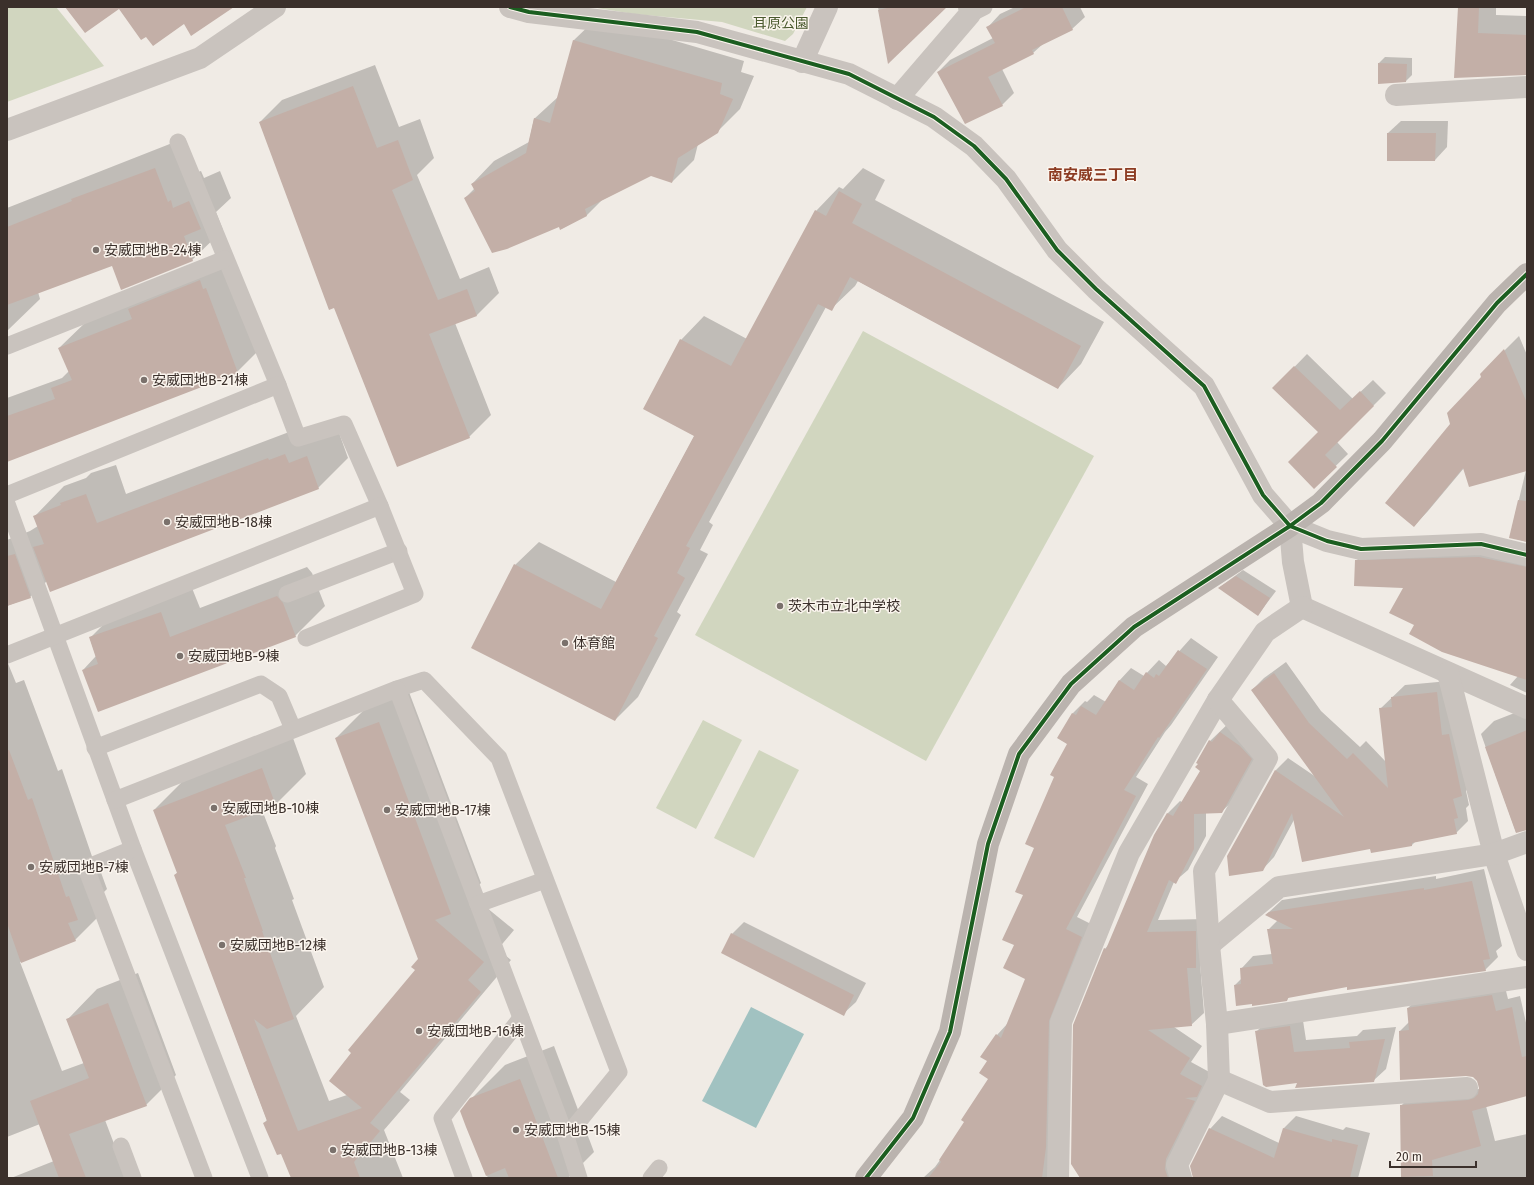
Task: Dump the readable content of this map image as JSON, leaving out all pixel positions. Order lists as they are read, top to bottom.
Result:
{
  "districts": ["南安威三丁目"],
  "parks": ["耳原公園"],
  "places": [
    "安威団地B-24棟",
    "安威団地B-21棟",
    "安威団地B-18棟",
    "茨木市立北中学校",
    "体育館",
    "安威団地B-9棟",
    "安威団地B-10棟",
    "安威団地B-17棟",
    "安威団地B-7棟",
    "安威団地B-12棟",
    "安威団地B-16棟",
    "安威団地B-15棟",
    "安威団地B-13棟"
  ],
  "scale_bar": "20 m"
}
